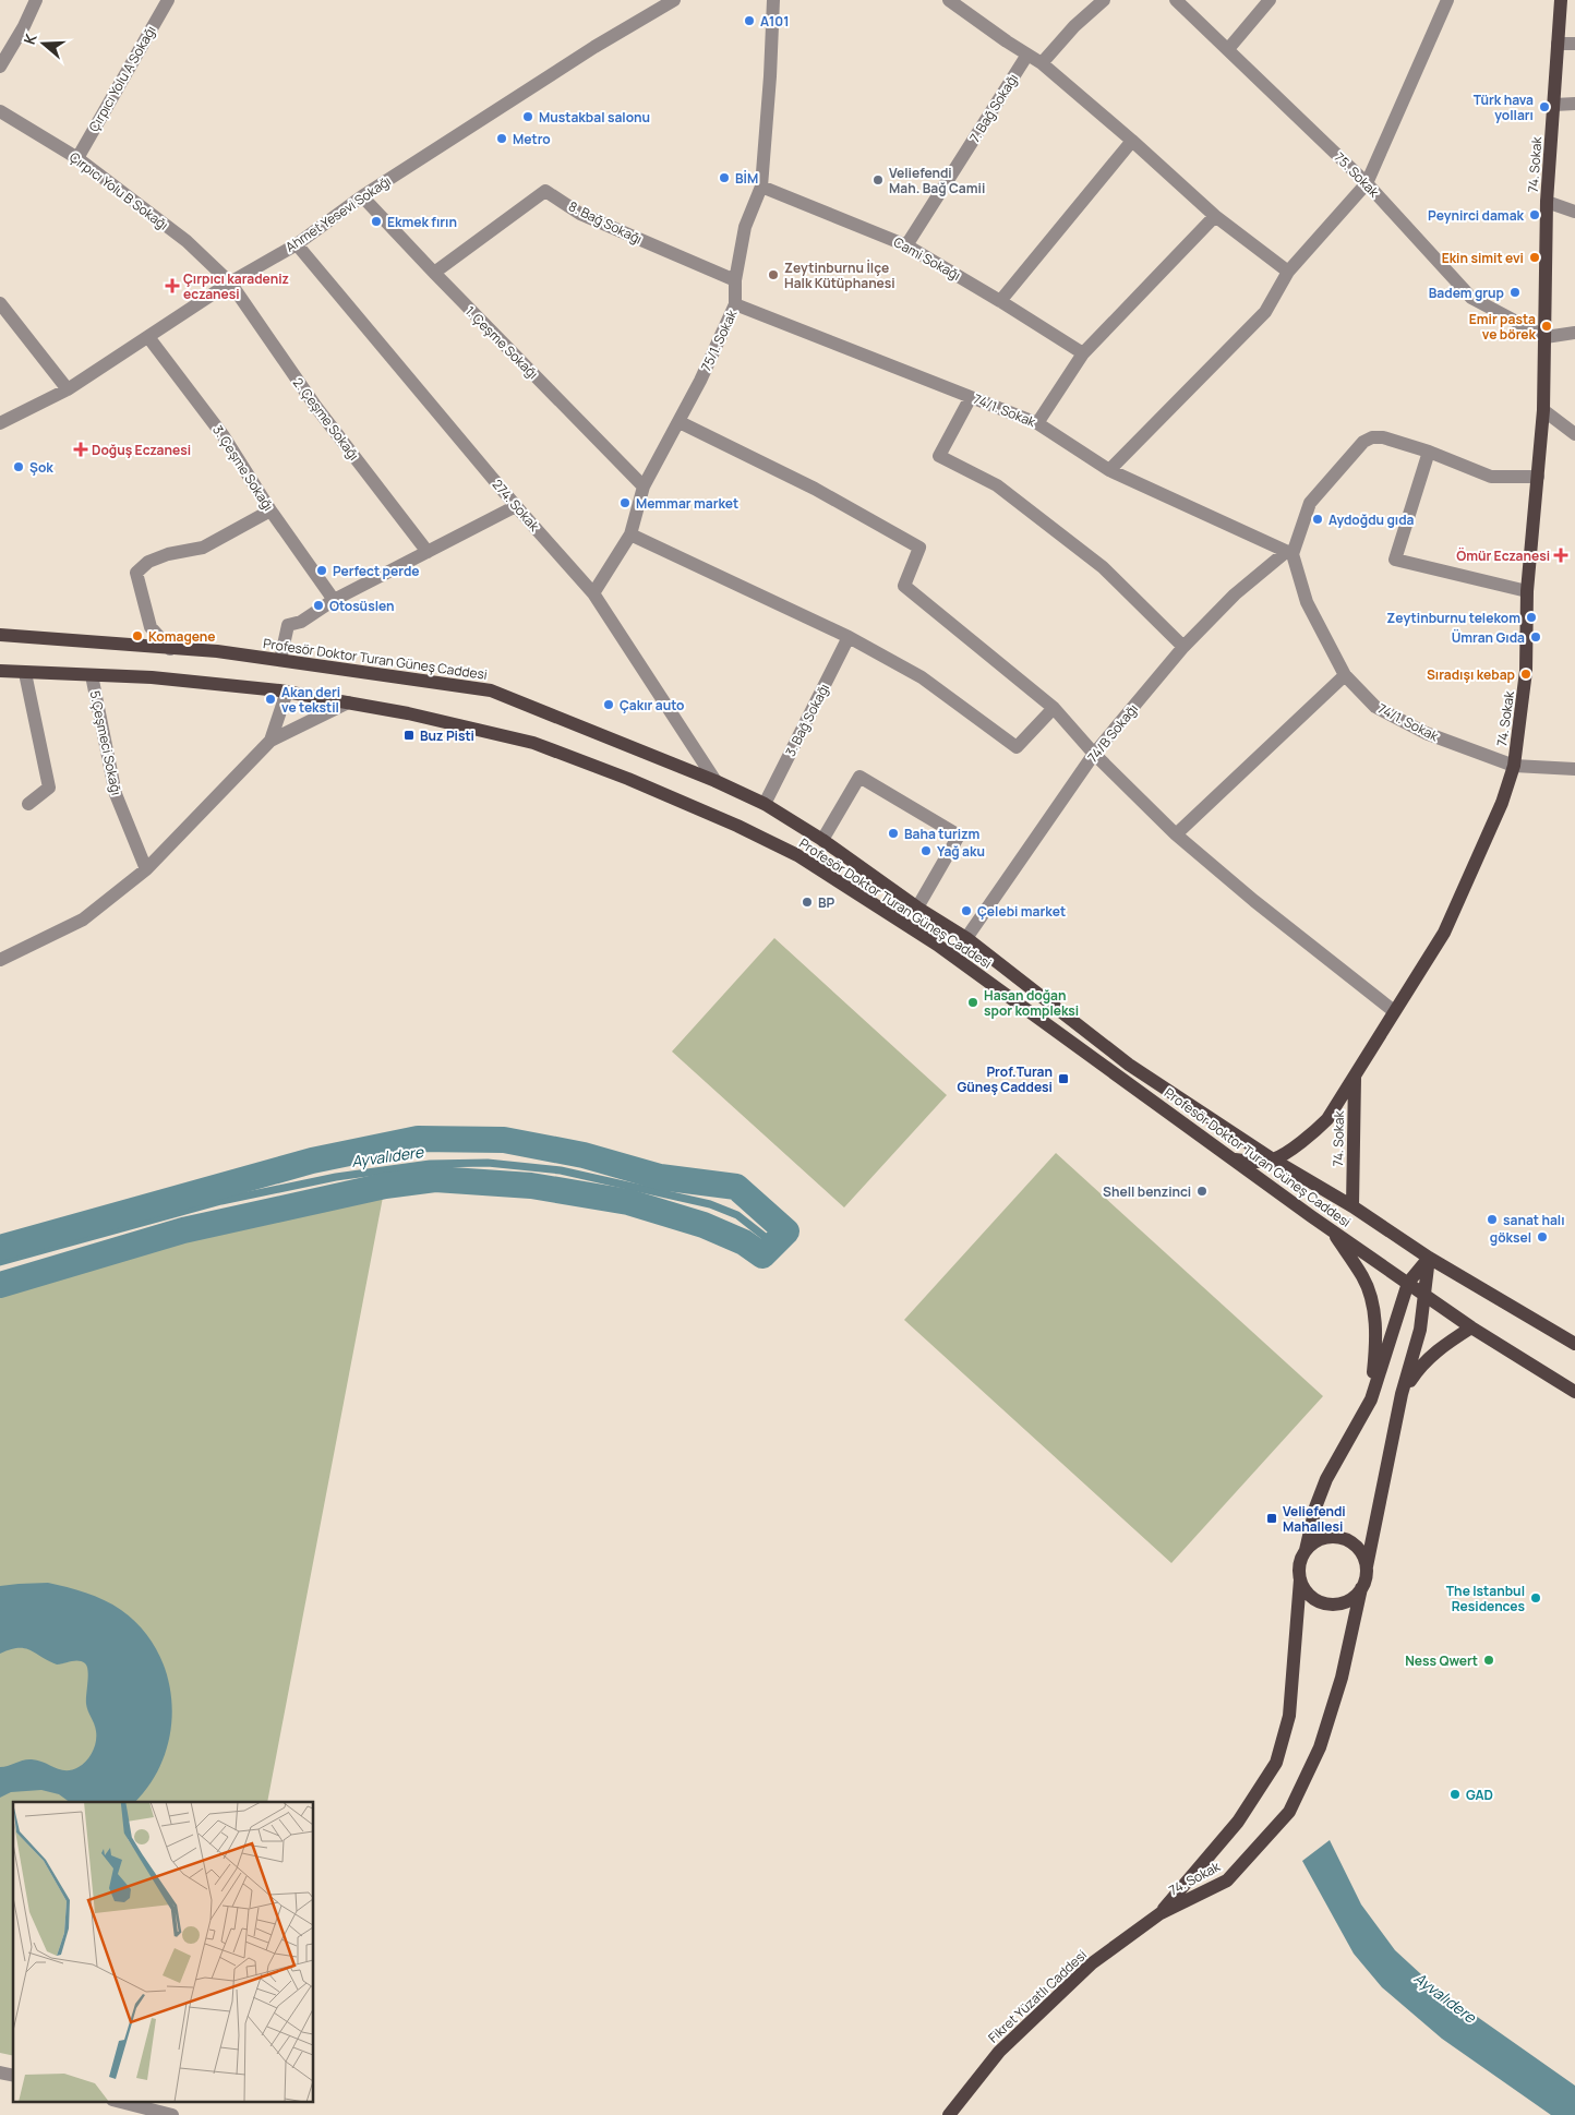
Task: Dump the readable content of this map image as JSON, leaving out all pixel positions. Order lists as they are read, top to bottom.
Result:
{
  "streets": {
    "main road": ["74. Sokak", "Profesör Doktor Turan Güneş Caddesi", "Fikret Yüzatlı Caddesi"],
    "street": [
      "Çırpıcı Yolu A Sokağı",
      "7. Bağ Sokağı",
      "75. Sokak",
      "Çırpıcı Yolu B Sokağı",
      "Ahmet Yesevi Sokağı",
      "8. Bağ Sokağı",
      "Cami Sokağı",
      "75/1. Sokak",
      "1. Çeşme Sokağı",
      "74/1. Sokak",
      "2. Çeşme Sokağı",
      "3. Çeşme Sokağı",
      "274. Sokak",
      "3. Bağ Sokağı",
      "74/B Sokağı",
      "5.Çeşmeci Sokağı"
    ]
  },
  "crossings": [
    ["Çırpıcı Yolu A Sokağı", "Çırpıcı Yolu B Sokağı"],
    ["7. Bağ Sokağı", "Cami Sokağı"],
    ["74. Sokak", "75. Sokak"],
    ["74. Sokak", "74/1. Sokak"],
    ["74. Sokak", "Profesör Doktor Turan Güneş Caddesi"],
    ["74. Sokak", "Fikret Yüzatlı Caddesi"],
    ["Çırpıcı Yolu B Sokağı", "Ahmet Yesevi Sokağı"],
    ["Çırpıcı Yolu B Sokağı", "2. Çeşme Sokağı"],
    ["Ahmet Yesevi Sokağı", "1. Çeşme Sokağı"],
    ["Ahmet Yesevi Sokağı", "2. Çeşme Sokağı"],
    ["Ahmet Yesevi Sokağı", "3. Çeşme Sokağı"],
    ["Ahmet Yesevi Sokağı", "274. Sokak"],
    ["8. Bağ Sokağı", "75/1. Sokak"],
    ["8. Bağ Sokağı", "1. Çeşme Sokağı"],
    ["Cami Sokağı", "75/1. Sokak"],
    ["75/1. Sokak", "1. Çeşme Sokağı"],
    ["75/1. Sokak", "74/1. Sokak"],
    ["75/1. Sokak", "274. Sokak"],
    ["74/1. Sokak", "74/B Sokağı"],
    ["274. Sokak", "Profesör Doktor Turan Güneş Caddesi"],
    ["Profesör Doktor Turan Güneş Caddesi", "3. Bağ Sokağı"],
    ["Profesör Doktor Turan Güneş Caddesi", "74/B Sokağı"],
    ["Profesör Doktor Turan Güneş Caddesi", "5.Çeşmeci Sokağı"]
  ],
  "water": ["Ayvalıdere"],
  "places": {
    "other": [
      "A101",
      "Türk hava yolları",
      "Mustakbal salonu",
      "Metro",
      "BİM",
      "Veliefendi Mah. Bağ Camii",
      "Peynirci damak",
      "Ekmek fırın",
      "Ekin simit evi",
      "Zeytinburnu İlçe Halk Kütüphanesi",
      "Badem grup",
      "Emir pasta ve börek",
      "Şok",
      "Memmar market",
      "Aydoğdu gıda",
      "Perfect perde",
      "Otosüslen",
      "Zeytinburnu telekom",
      "Komagene",
      "Ümran Gıda",
      "Sıradışı kebap",
      "Akan deri ve tekstil",
      "Çakır auto",
      "Baha turizm",
      "Yağ aku",
      "BP",
      "Çelebi market",
      "Hasan doğan spor kompleksi",
      "Shell benzinci",
      "sanat halı",
      "göksel",
      "The Istanbul Residences",
      "Ness Qwert",
      "GAD"
    ],
    "health": ["Çırpıcı karadeniz eczanesi", "Doğuş Eczanesi", "Ömür Eczanesi"],
    "transit": ["Buz Pisti", "Prof.Turan Güneş Caddesi", "Veliefendi Mahallesi"]
  },
  "north": "left"
}
